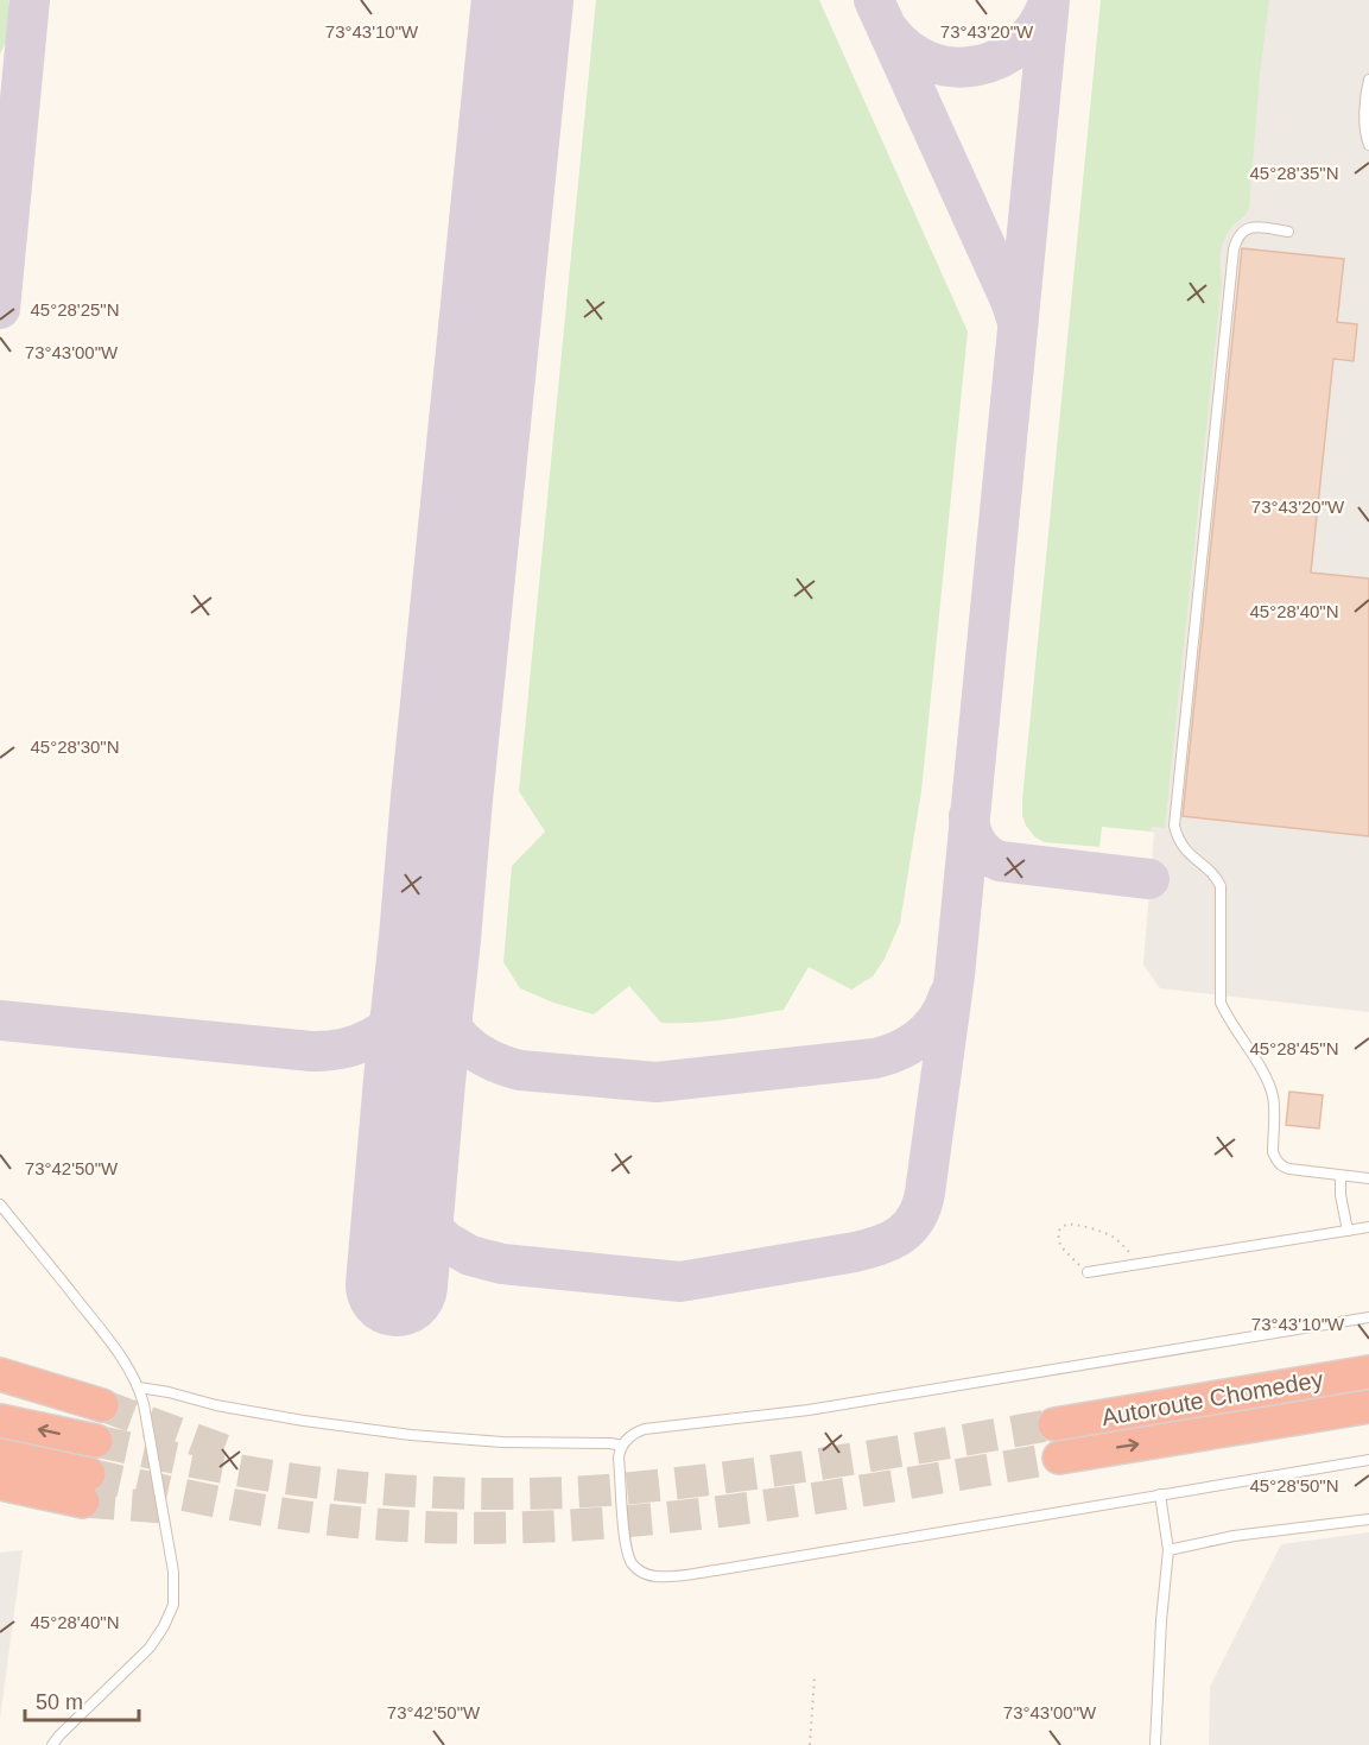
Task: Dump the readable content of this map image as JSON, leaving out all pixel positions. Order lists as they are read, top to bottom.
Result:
{
  "streets": {
    "highway": ["Autoroute Chomedey"]
  },
  "scale_bar": "50 m",
  "coordinates": [
    "73°43'10\"W",
    "73°43'20\"W",
    "45°28'35\"N",
    "45°28'25\"N",
    "73°43'00\"W",
    "45°28'40\"N",
    "45°28'30\"N",
    "45°28'45\"N",
    "73°42'50\"W",
    "45°28'50\"N"
  ]
}
